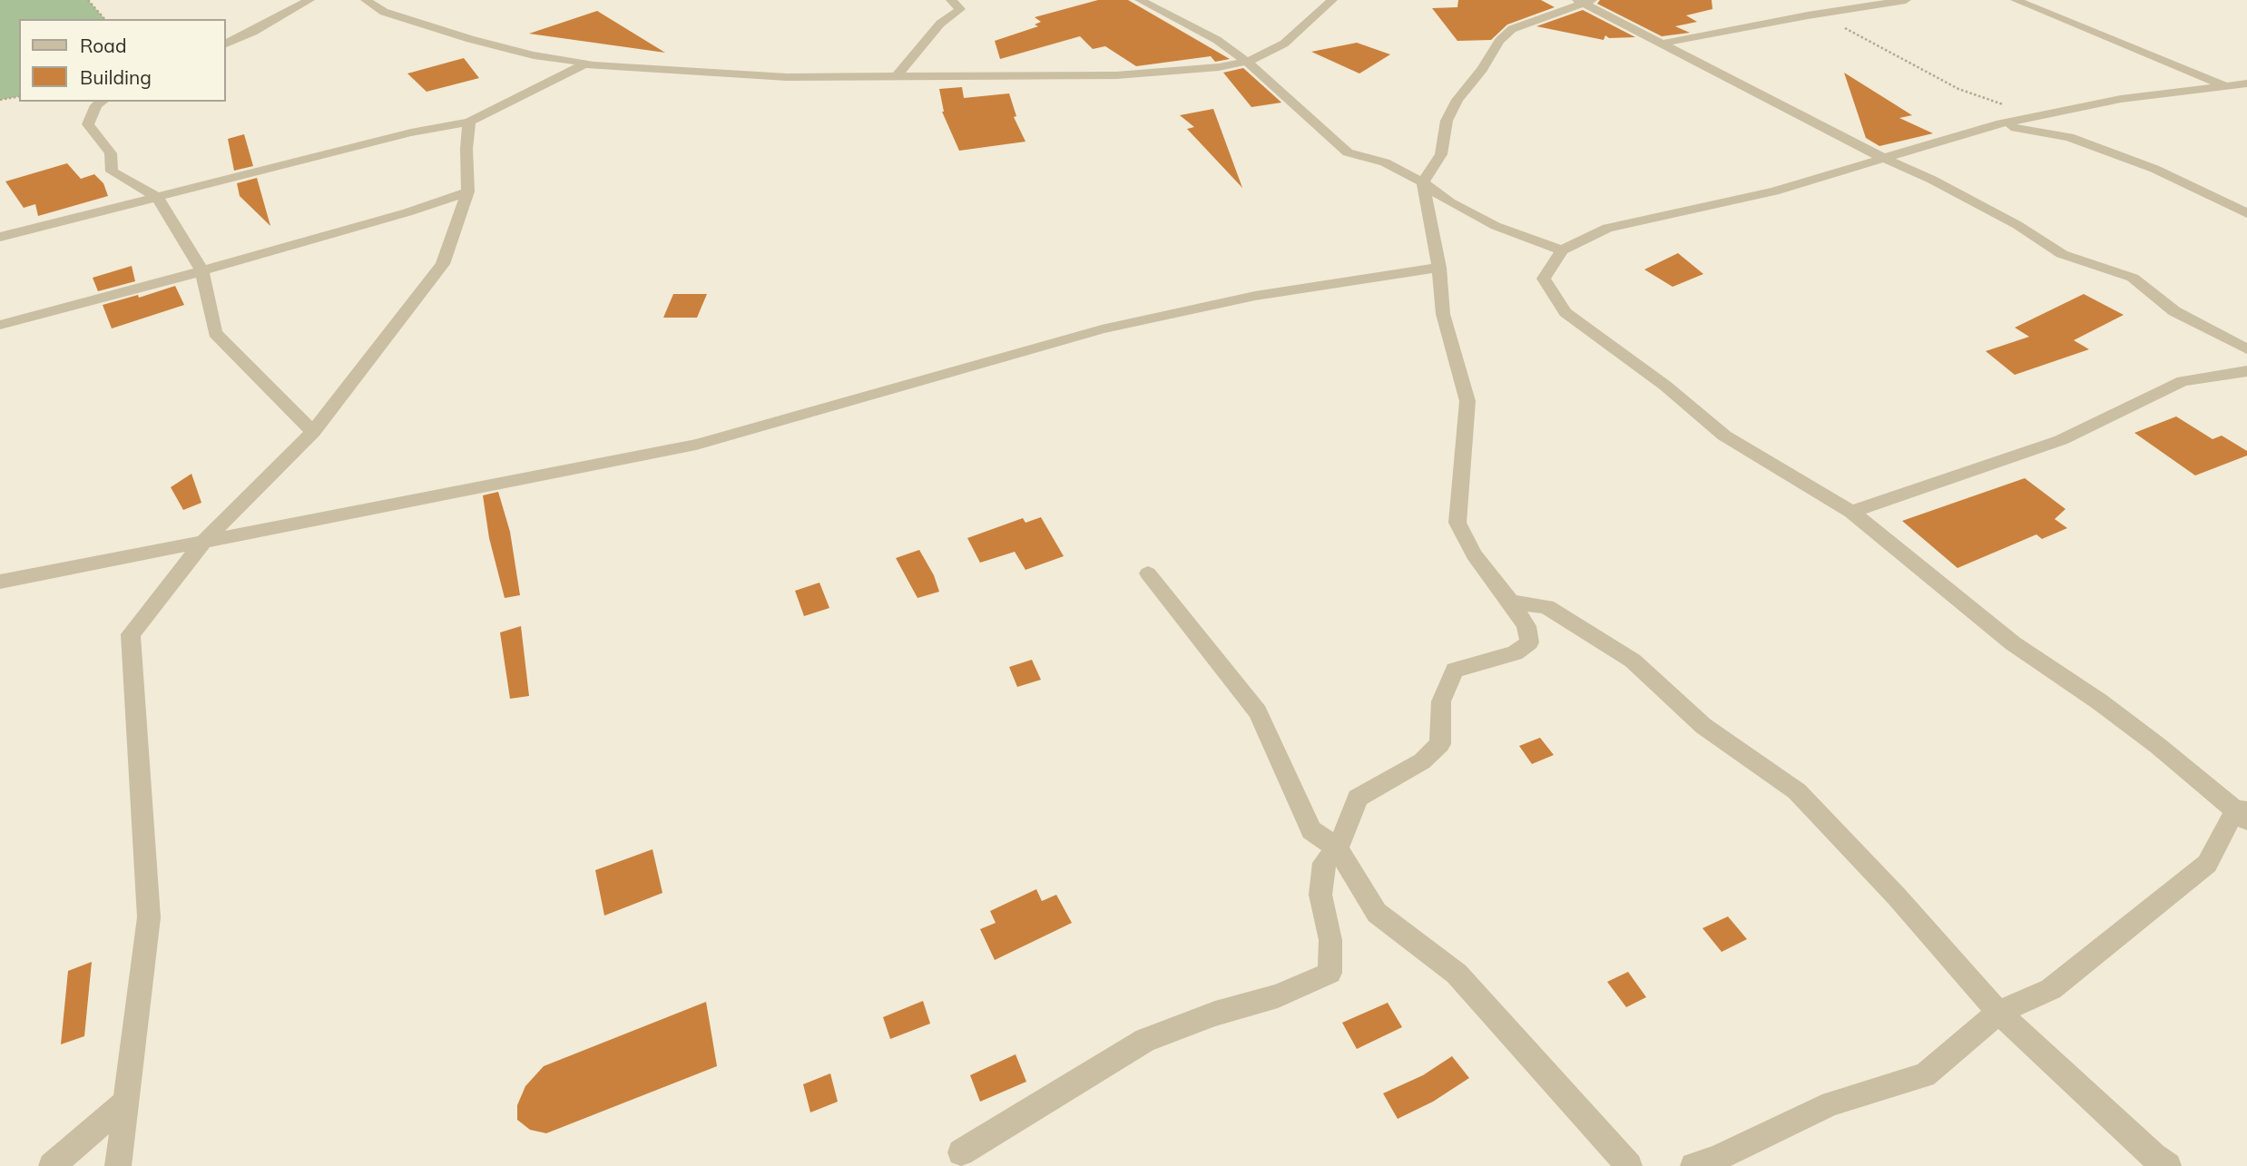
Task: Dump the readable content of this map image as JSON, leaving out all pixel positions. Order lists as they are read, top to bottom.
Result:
{
  "legend": ["Road", "Building"]
}
